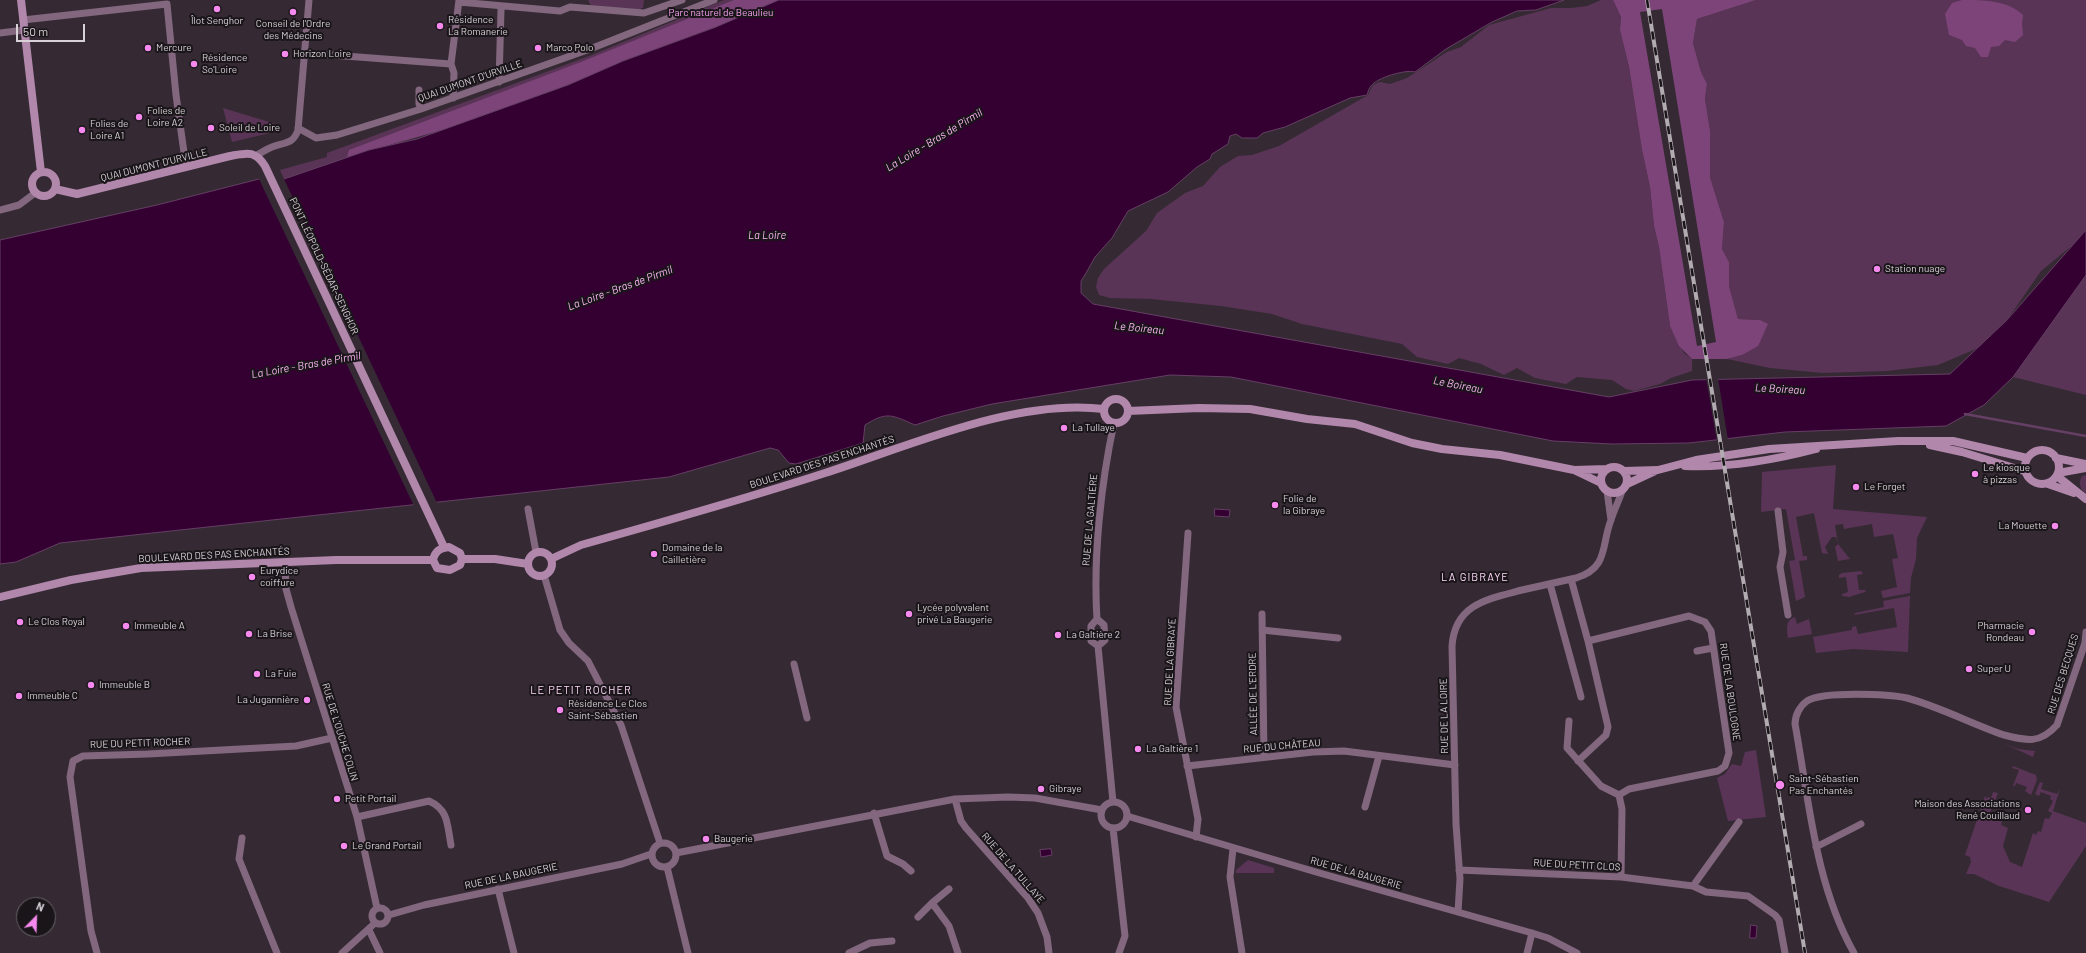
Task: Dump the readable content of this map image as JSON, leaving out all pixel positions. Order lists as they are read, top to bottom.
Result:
{
  "streets": {
    "main road": ["QUAI DUMONT D'URVILLE", "PONT LÉOPOLD-SÉDAR-SENGHOR", "BOULEVARD DES PAS ENCHANTÉS"],
    "street": [
      "RUE DE LA GALTIÈRE",
      "RUE DE LA GIBRAYE",
      "RUE DES BECQUES",
      "RUE DE LA BOULOGNE",
      "ALLÉE DE L'ERDRE",
      "RUE DE LA LOIRE",
      "RUE DE L'OUCHE COLIN",
      "RUE DU PETIT ROCHER",
      "RUE DU CHÂTEAU",
      "RUE DU PETIT CLOS",
      "RUE DE LA TULLAYE",
      "RUE DE LA BAUGERIE"
    ]
  },
  "crossings": [
    ["QUAI DUMONT D'URVILLE", "PONT LÉOPOLD-SÉDAR-SENGHOR"],
    ["PONT LÉOPOLD-SÉDAR-SENGHOR", "BOULEVARD DES PAS ENCHANTÉS"],
    ["BOULEVARD DES PAS ENCHANTÉS", "RUE DE LA GALTIÈRE"],
    ["BOULEVARD DES PAS ENCHANTÉS", "RUE DE L'OUCHE COLIN"],
    ["RUE DE LA GALTIÈRE", "RUE DE LA BAUGERIE"],
    ["RUE DE LA GIBRAYE", "RUE DU CHÂTEAU"],
    ["RUE DE LA GIBRAYE", "RUE DE LA BAUGERIE"],
    ["ALLÉE DE L'ERDRE", "RUE DU CHÂTEAU"],
    ["RUE DE LA LOIRE", "RUE DU CHÂTEAU"],
    ["RUE DE LA LOIRE", "RUE DU PETIT CLOS"],
    ["RUE DE LA LOIRE", "RUE DE LA BAUGERIE"],
    ["RUE DE L'OUCHE COLIN", "RUE DU PETIT ROCHER"],
    ["RUE DE L'OUCHE COLIN", "RUE DE LA BAUGERIE"]
  ],
  "districts": ["LA GIBRAYE", "LE PETIT ROCHER"],
  "water": ["La Loire - Bras de Pirmil", "La Loire", "Le Boireau"],
  "parks": ["Parc naturel de Beaulieu"],
  "places": [
    "Îlot Senghor",
    "Conseil de l'Ordre des Médecins",
    "Résidence La Romanerie",
    "Mercure",
    "Marco Polo",
    "Horizon Loire",
    "Résidence So'Loire",
    "Folies de Loire A2",
    "Soleil de Loire",
    "Folies de Loire A1",
    "Station nuage",
    "La Tullaye",
    "Le kiosque à pizzas",
    "Le Forget",
    "Folie de la Gibraye",
    "La Mouette",
    "Domaine de la Cailletière",
    "Eurydice coiffure",
    "Lycée polyvalent privé La Baugerie",
    "Le Clos Royal",
    "Immeuble A",
    "Pharmacie Rondeau",
    "La Brise",
    "La Galtière 2",
    "Super U",
    "La Fuie",
    "Immeuble B",
    "Immeuble C",
    "La Jugannière",
    "Résidence Le Clos Saint-Sébastien",
    "La Galtière 1",
    "Saint-Sébastien Pas Enchantés",
    "Gibraye",
    "Petit Portail",
    "Maison des Associations René Couillaud",
    "Baugerie",
    "Le Grand Portail"
  ],
  "scale_bar": "50 m",
  "north": "top right"
}
